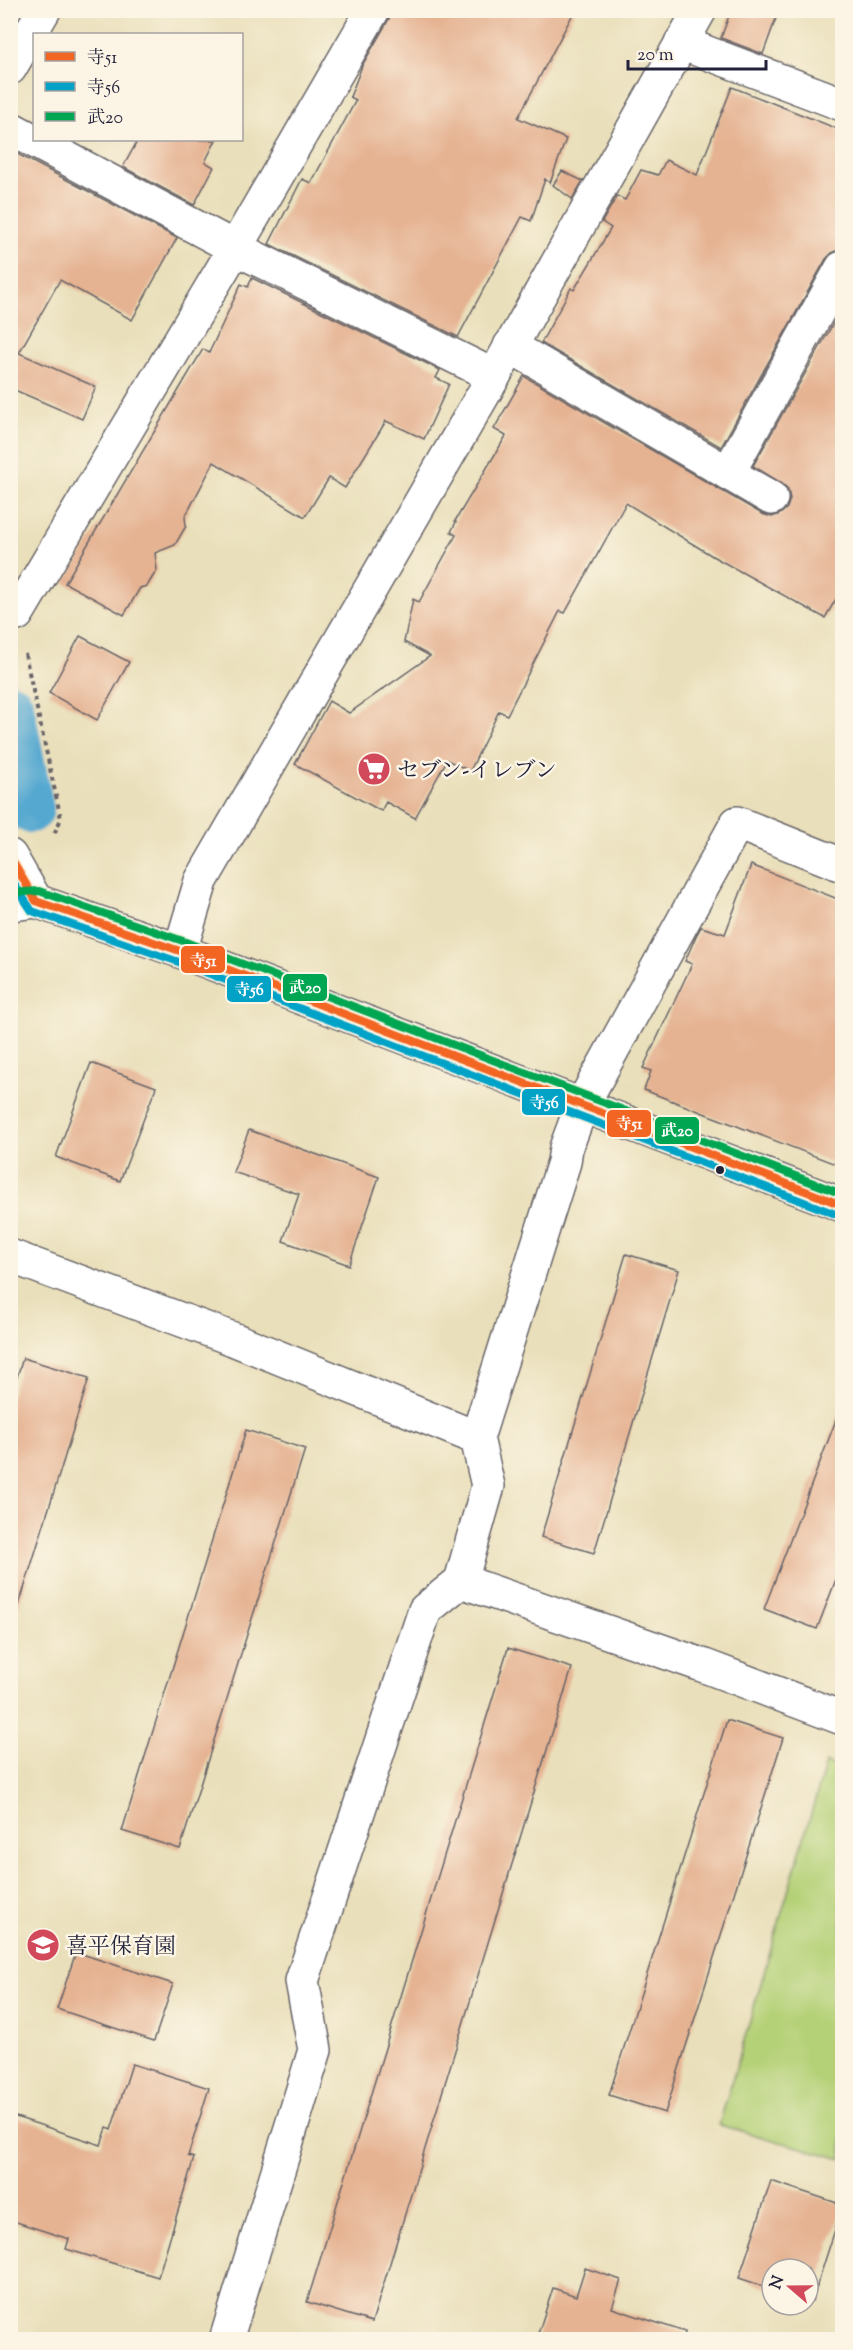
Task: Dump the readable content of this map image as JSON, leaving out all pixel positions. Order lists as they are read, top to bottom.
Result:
{
  "places": {
    "supermarket": ["セブン-イレブン"],
    "school or university": ["喜平保育園"]
  },
  "lines": ["transit line 寺51", "transit line 寺56", "transit line 武20"],
  "legend": ["寺51", "寺56", "武20"],
  "scale_bar": "20 m",
  "north": "left"
}
